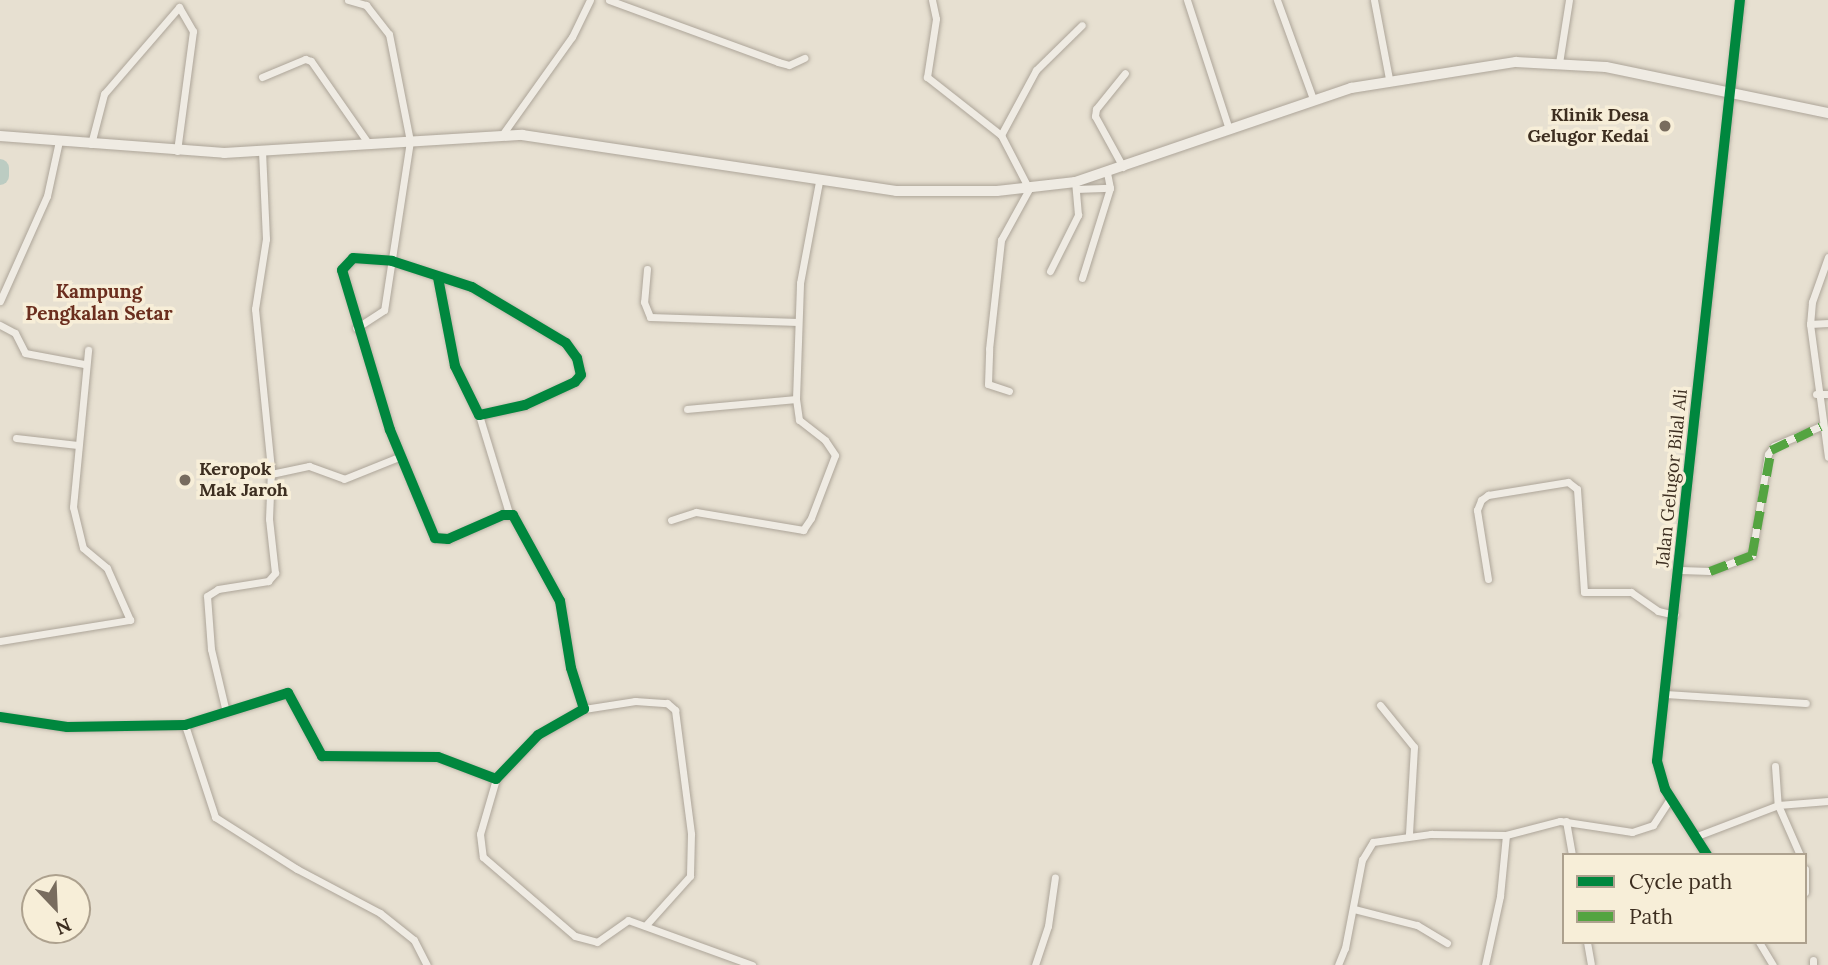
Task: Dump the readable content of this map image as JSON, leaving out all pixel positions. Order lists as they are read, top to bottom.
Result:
{
  "streets": {
    "street": ["Jalan Gelugor Bilal Ali"]
  },
  "districts": ["Kampung Pengkalan Setar"],
  "places": ["Klinik Desa Gelugor Kedai", "Keropok Mak Jaroh"],
  "legend": ["Cycle path", "Path"],
  "north": "bottom right"
}
